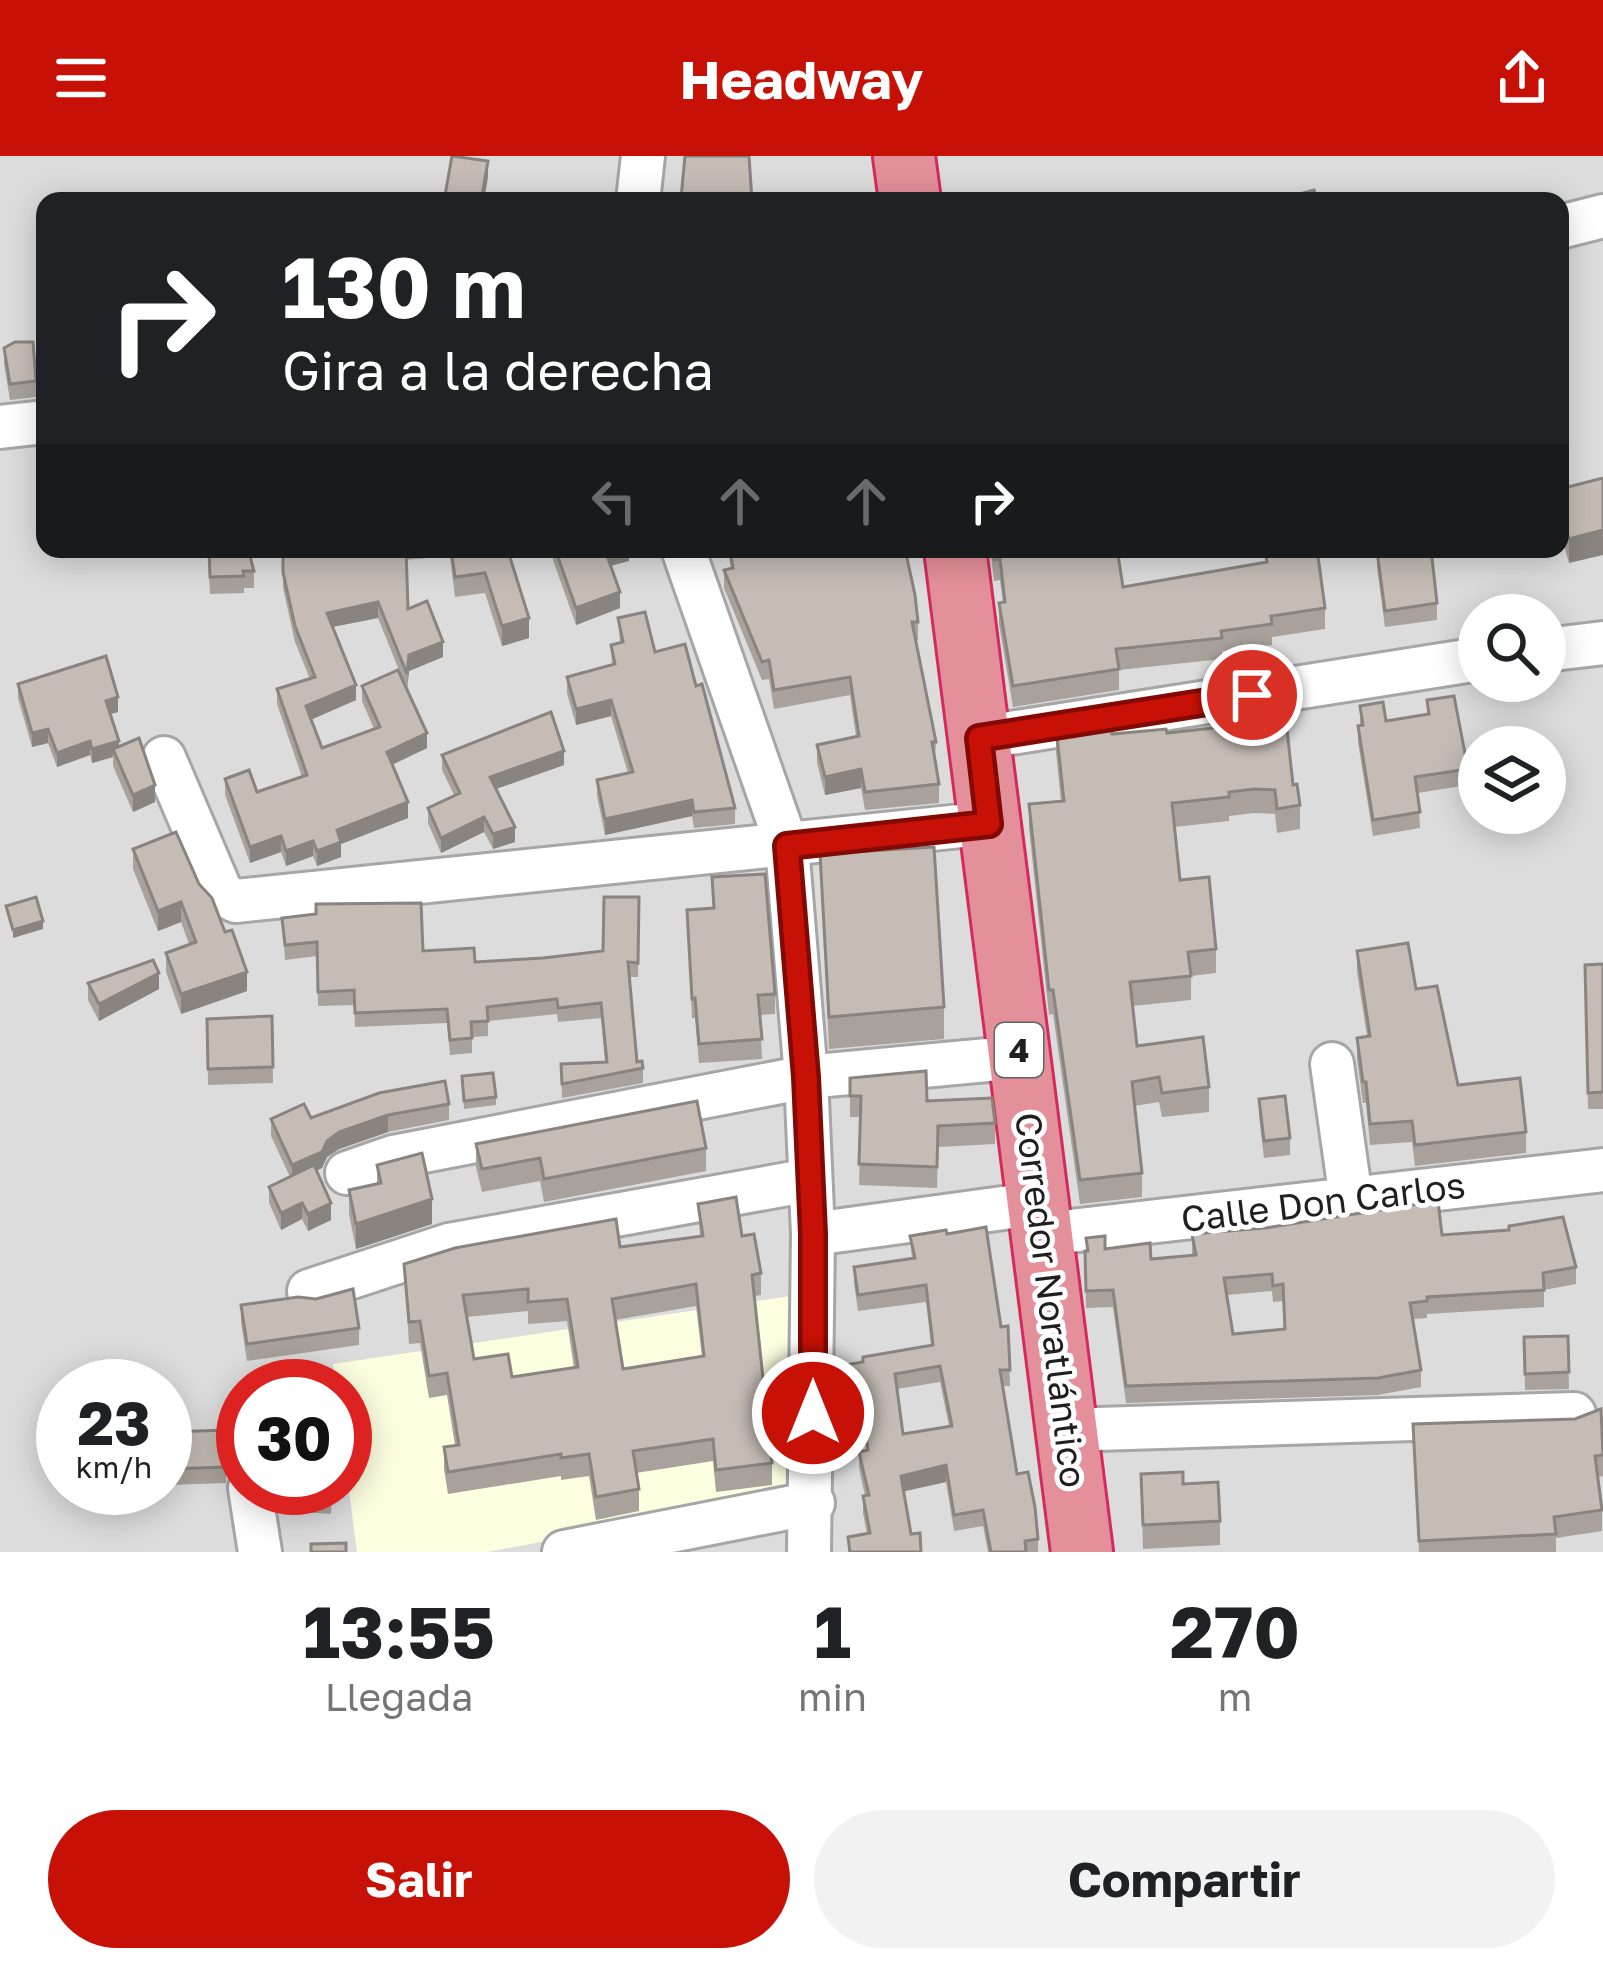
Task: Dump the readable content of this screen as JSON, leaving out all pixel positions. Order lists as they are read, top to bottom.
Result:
{
  "streets": {
    "highway": ["4", "Corredor Noratlántico"],
    "street": ["Calle Don Carlos"]
  },
  "crossings": [
    ["Calle Don Carlos", "Corredor Noratlántico"]
  ],
  "page": {
    "header": "Headway",
    "turn": ["130 m", "Gira a la derecha"],
    "speed": "23 km/h",
    "limit": "30",
    "eta": [
      "13:55",
      "Llegada",
      "1",
      "min",
      "270",
      "m"
    ],
    "buttons": ["Salir", "Compartir"]
  }
}
